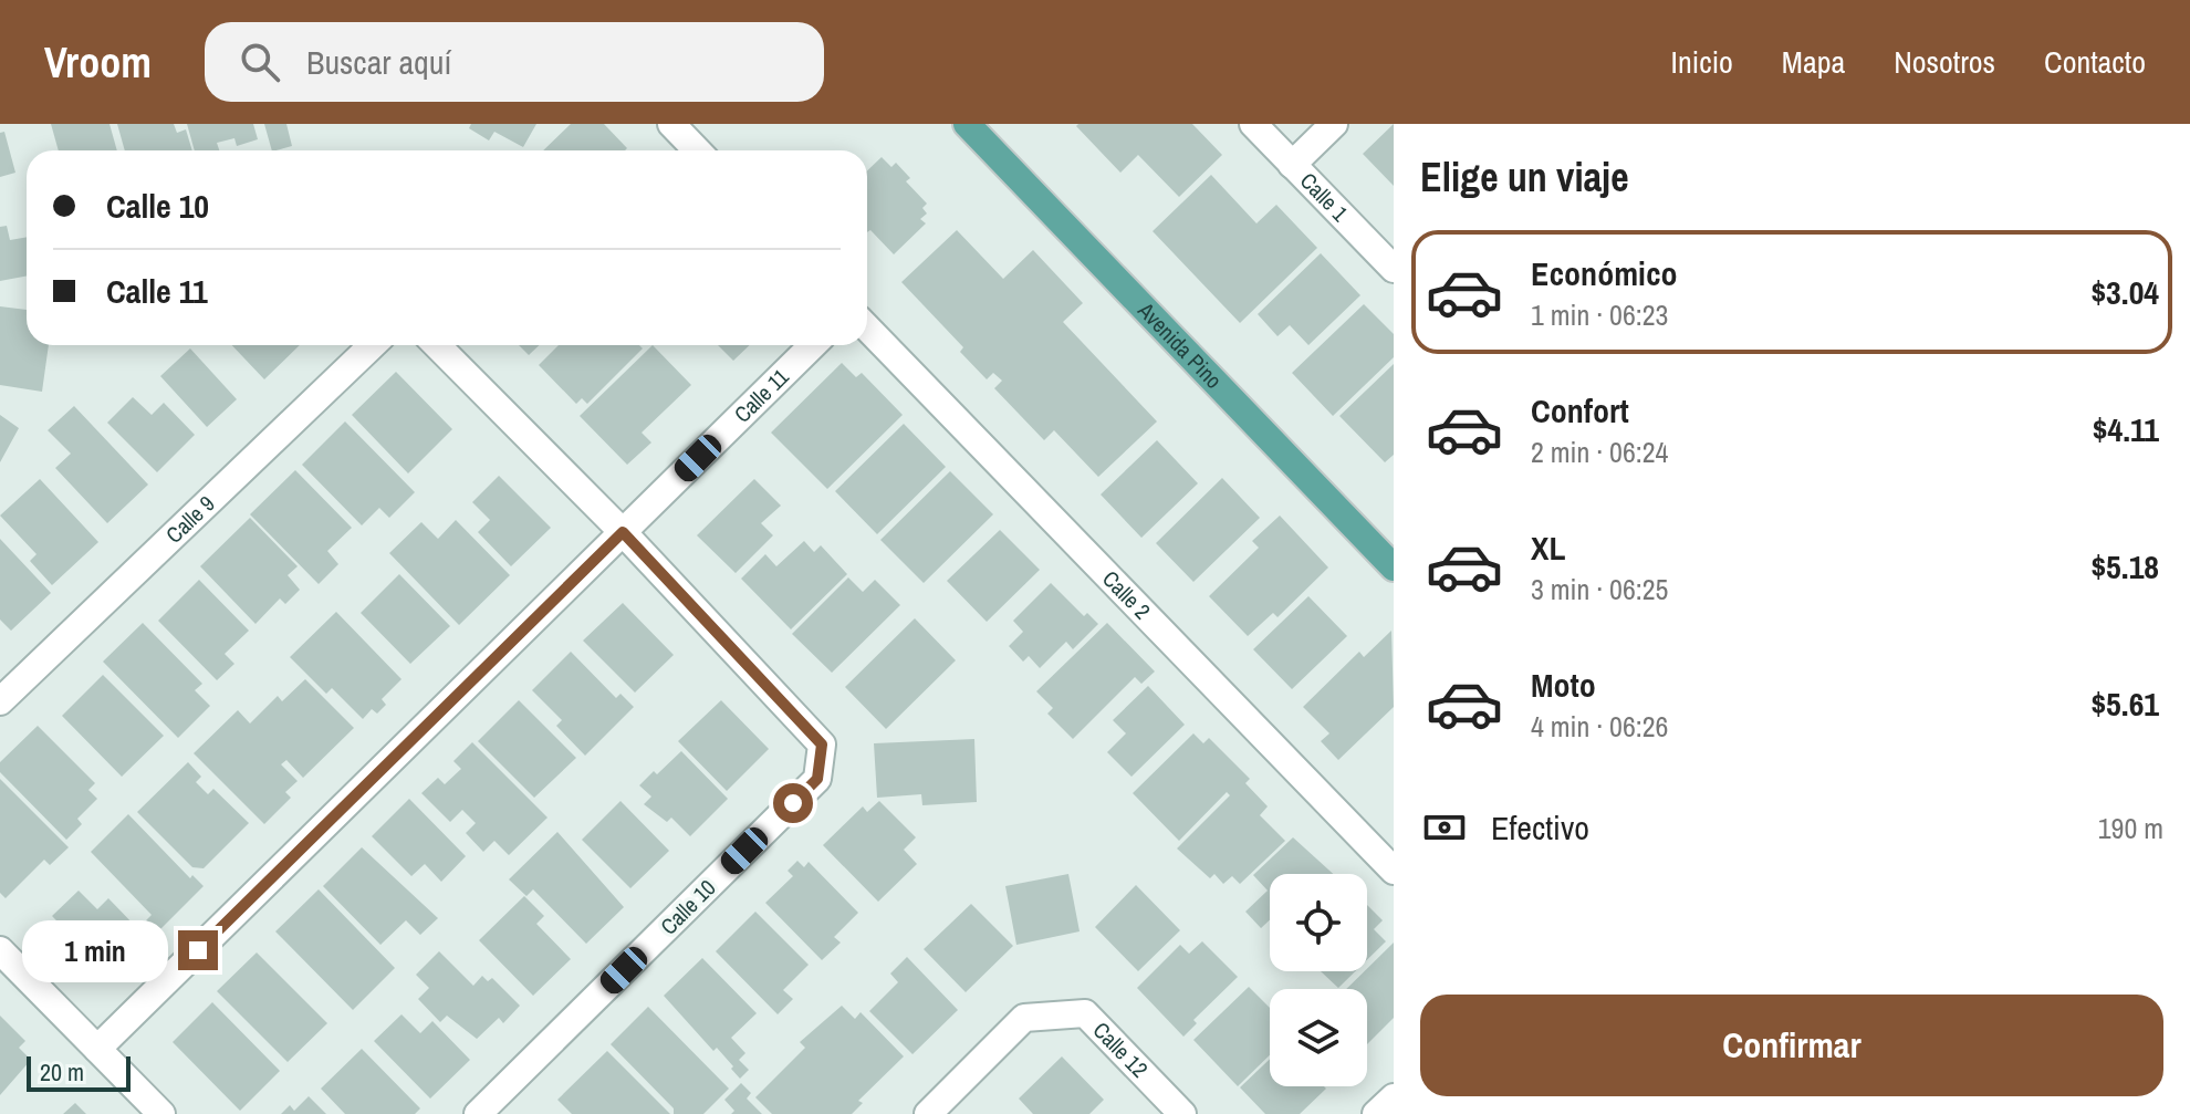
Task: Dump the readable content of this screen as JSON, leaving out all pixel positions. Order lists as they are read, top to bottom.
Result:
{
  "streets": {
    "main road": ["Avenida Pino"],
    "street": [
      "Calle 1",
      "Calle 11",
      "Calle 9",
      "Calle 2",
      "Calle 10",
      "Calle 12"
    ]
  },
  "crossings": [
    ["Calle 11", "Calle 10"]
  ],
  "scale_bar": "20 m",
  "page": {
    "header": "Vroom",
    "search": "Buscar aquí",
    "nav": [
      "Inicio",
      "Mapa",
      "Nosotros",
      "Contacto"
    ],
    "heading": "Elige un viaje",
    "banner": ["Calle 10", "Calle 11"],
    "list": [
      {
        "name": "Económico",
        "note": "1 min · 06:23",
        "value": "$3.04"
      },
      {
        "name": "Confort",
        "note": "2 min · 06:24",
        "value": "$4.11"
      },
      {
        "name": "XL",
        "note": "3 min · 06:25",
        "value": "$5.18"
      },
      {
        "name": "Moto",
        "note": "4 min · 06:26",
        "value": "$5.61"
      }
    ],
    "pay": ["Efectivo", "190 m"],
    "bubble": "1 min",
    "buttons": "Confirmar",
    "scale": "20 m"
  }
}
